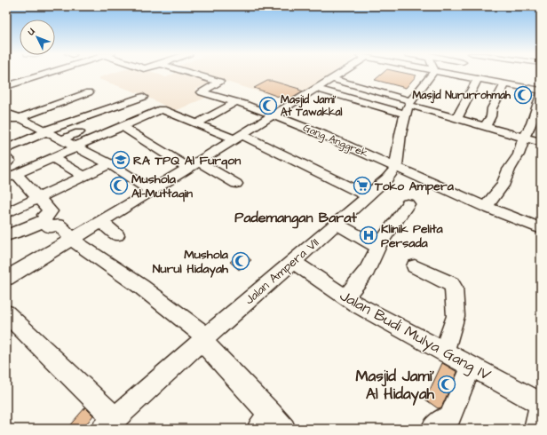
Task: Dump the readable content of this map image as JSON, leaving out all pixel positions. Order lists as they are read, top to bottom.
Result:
{
  "streets": {
    "street": ["Gang Anggrek", "Jalan Ampera VII", "Jalan Budi Mulya Gang IV"]
  },
  "crossings": [
    ["Gang Anggrek", "Jalan Ampera VII"],
    ["Jalan Ampera VII", "Jalan Budi Mulya Gang IV"]
  ],
  "districts": ["Pademangan Barat"],
  "places": {
    "mosque": [
      "Masjid Nururrohmah",
      "Masjid Jami' At Tawakkal",
      "Mushola Al-Muttaqin",
      "Mushola Nurul Hidayah",
      "Masjid Jami' Al Hidayah"
    ],
    "school or university": ["RA TPQ Al Furqon"],
    "supermarket": ["Toko Ampera"],
    "hospital": ["Klinik Pelita Persada"]
  },
  "north": "top left"
}
